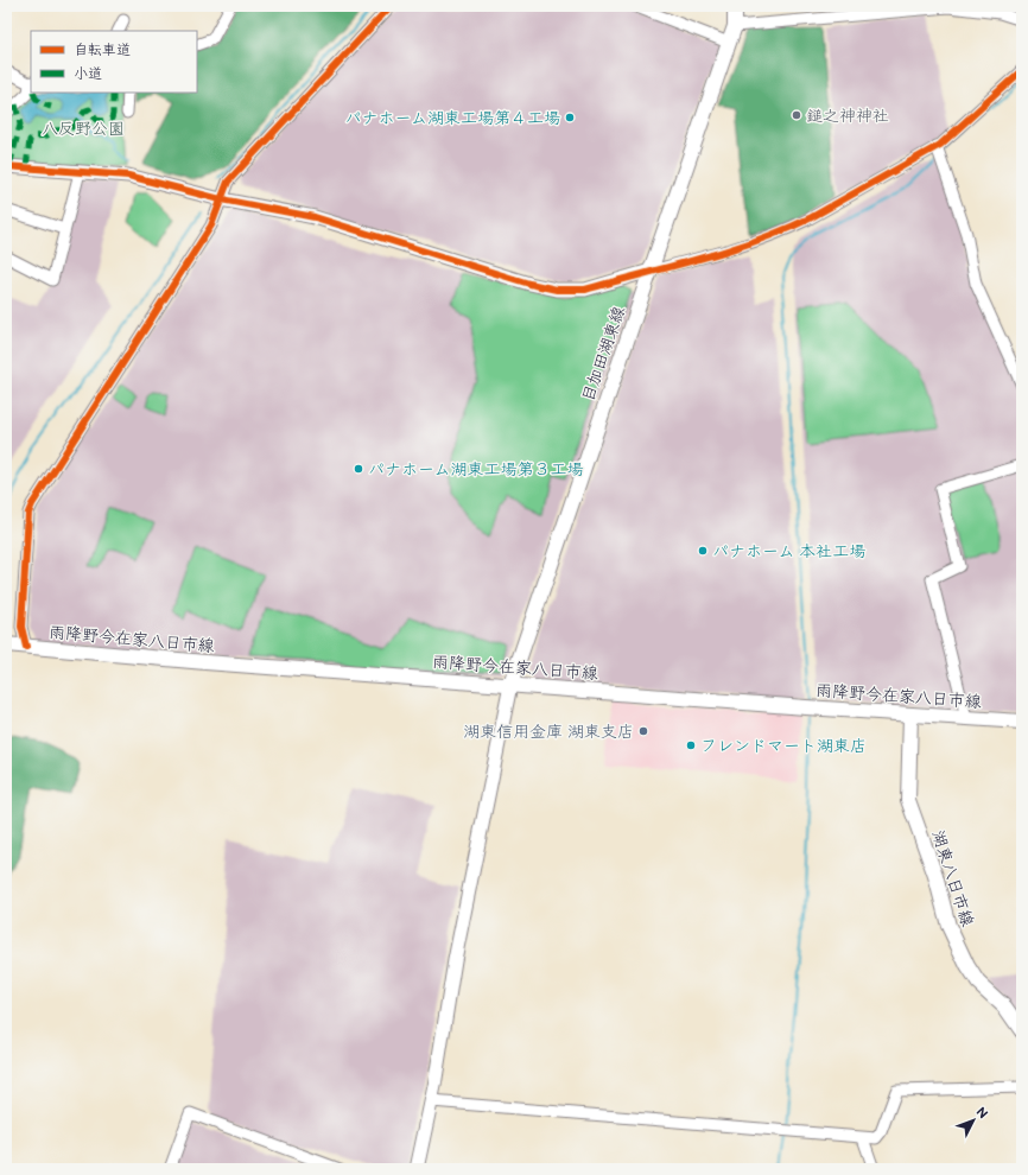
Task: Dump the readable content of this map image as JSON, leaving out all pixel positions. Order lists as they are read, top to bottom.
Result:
{
  "streets": {
    "main road": ["目加田湖東線", "雨降野今在家八日市線", "湖東八日市線"]
  },
  "crossings": [
    ["目加田湖東線", "雨降野今在家八日市線"],
    ["雨降野今在家八日市線", "湖東八日市線"]
  ],
  "parks": ["八反野公園"],
  "places": [
    "鎚之神神社",
    "パナホーム湖東工場第４工場",
    "パナホーム湖東工場第３工場",
    "パナホーム 本社工場",
    "湖東信用金庫 湖東支店",
    "フレンドマート湖東店"
  ],
  "legend": ["自転車道", "小道"],
  "north": "top right"
}
